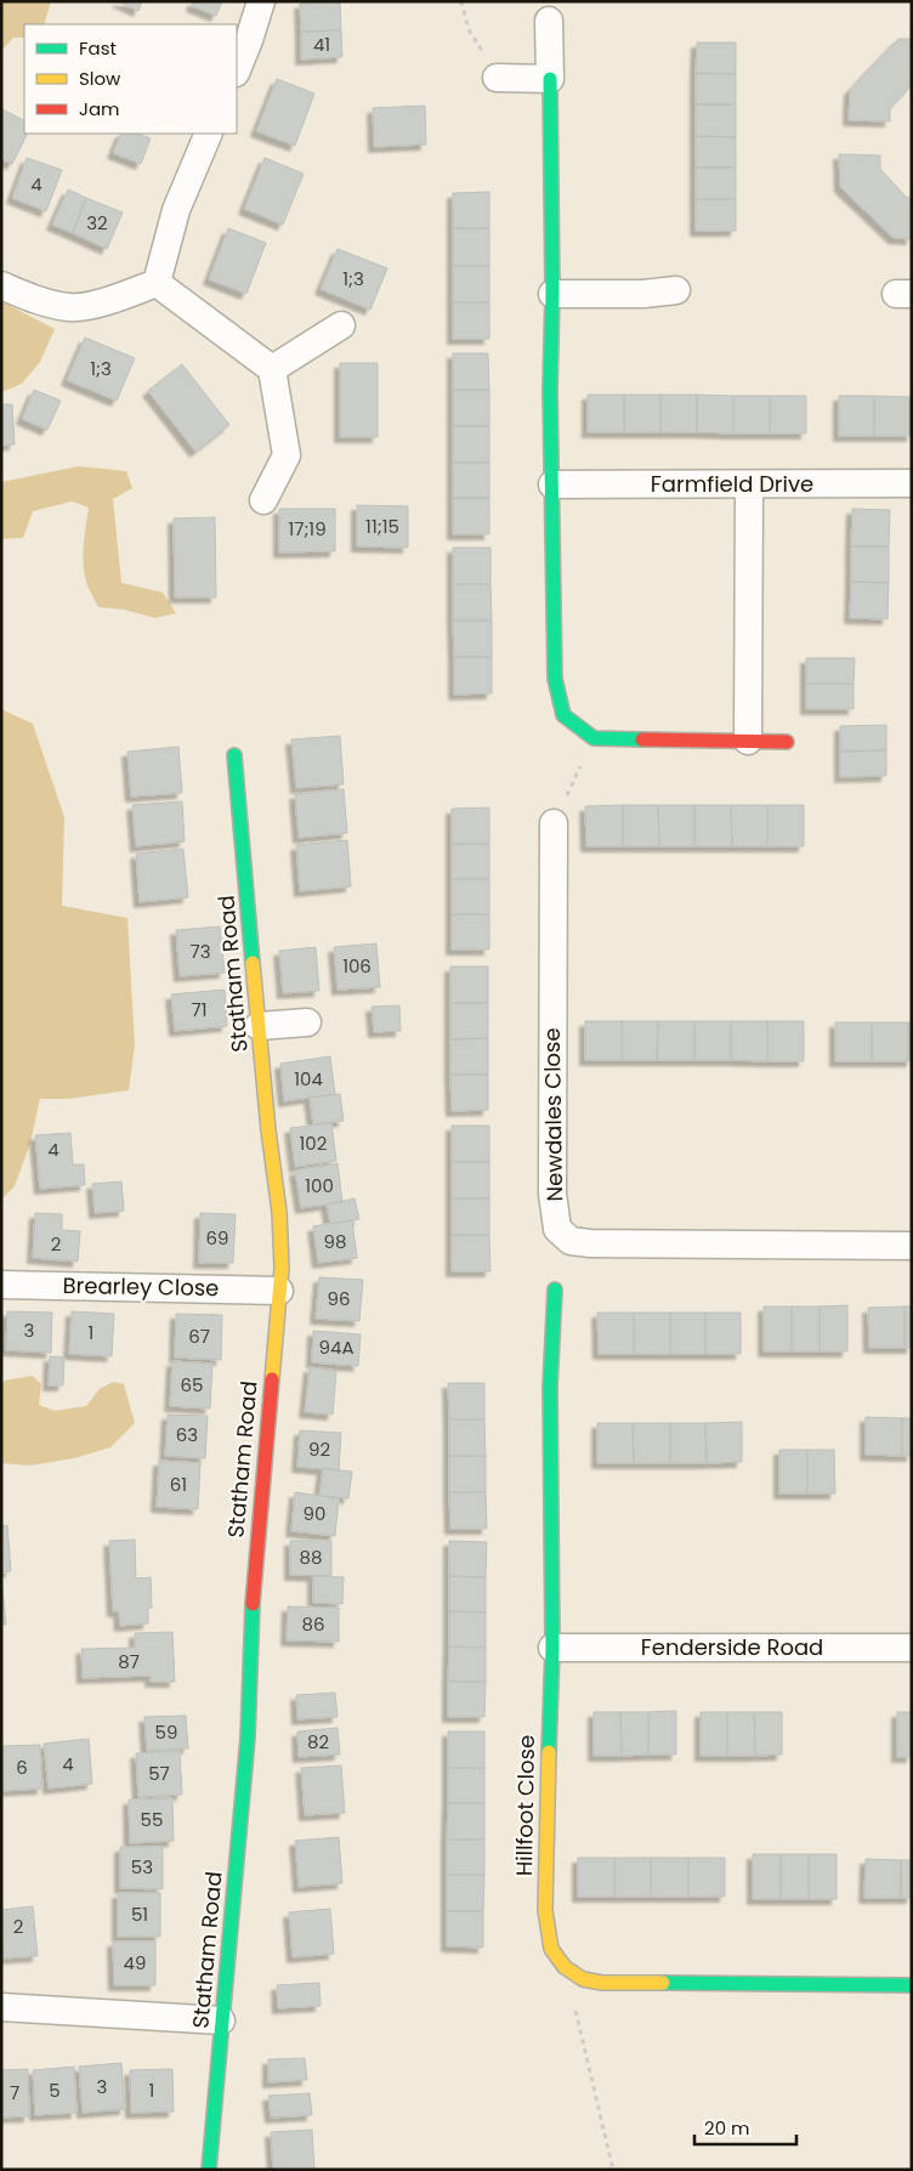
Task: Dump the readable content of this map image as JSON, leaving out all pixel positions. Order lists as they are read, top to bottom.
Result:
{
  "streets": {
    "street": [
      "Farmfield Drive",
      "Statham Road",
      "Newdales Close",
      "Brearley Close",
      "Fenderside Road",
      "Hillfoot Close"
    ]
  },
  "crossings": [
    ["Statham Road", "Brearley Close"],
    ["Fenderside Road", "Hillfoot Close"]
  ],
  "house_numbers": [
    "41",
    "4",
    "32",
    "1;3",
    "1;3",
    "11;15",
    "17;19",
    "73",
    "106",
    "71",
    "104",
    "102",
    "4",
    "100",
    "69",
    "98",
    "2",
    "96",
    "3",
    "1",
    "67",
    "94A",
    "65",
    "63",
    "92",
    "61",
    "90",
    "88",
    "86",
    "87",
    "59",
    "82",
    "4",
    "6",
    "57",
    "55",
    "53",
    "51",
    "2",
    "49",
    "3",
    "5",
    "1",
    "7"
  ],
  "legend": ["Fast", "Slow", "Jam"],
  "scale_bar": "20 m"
}
